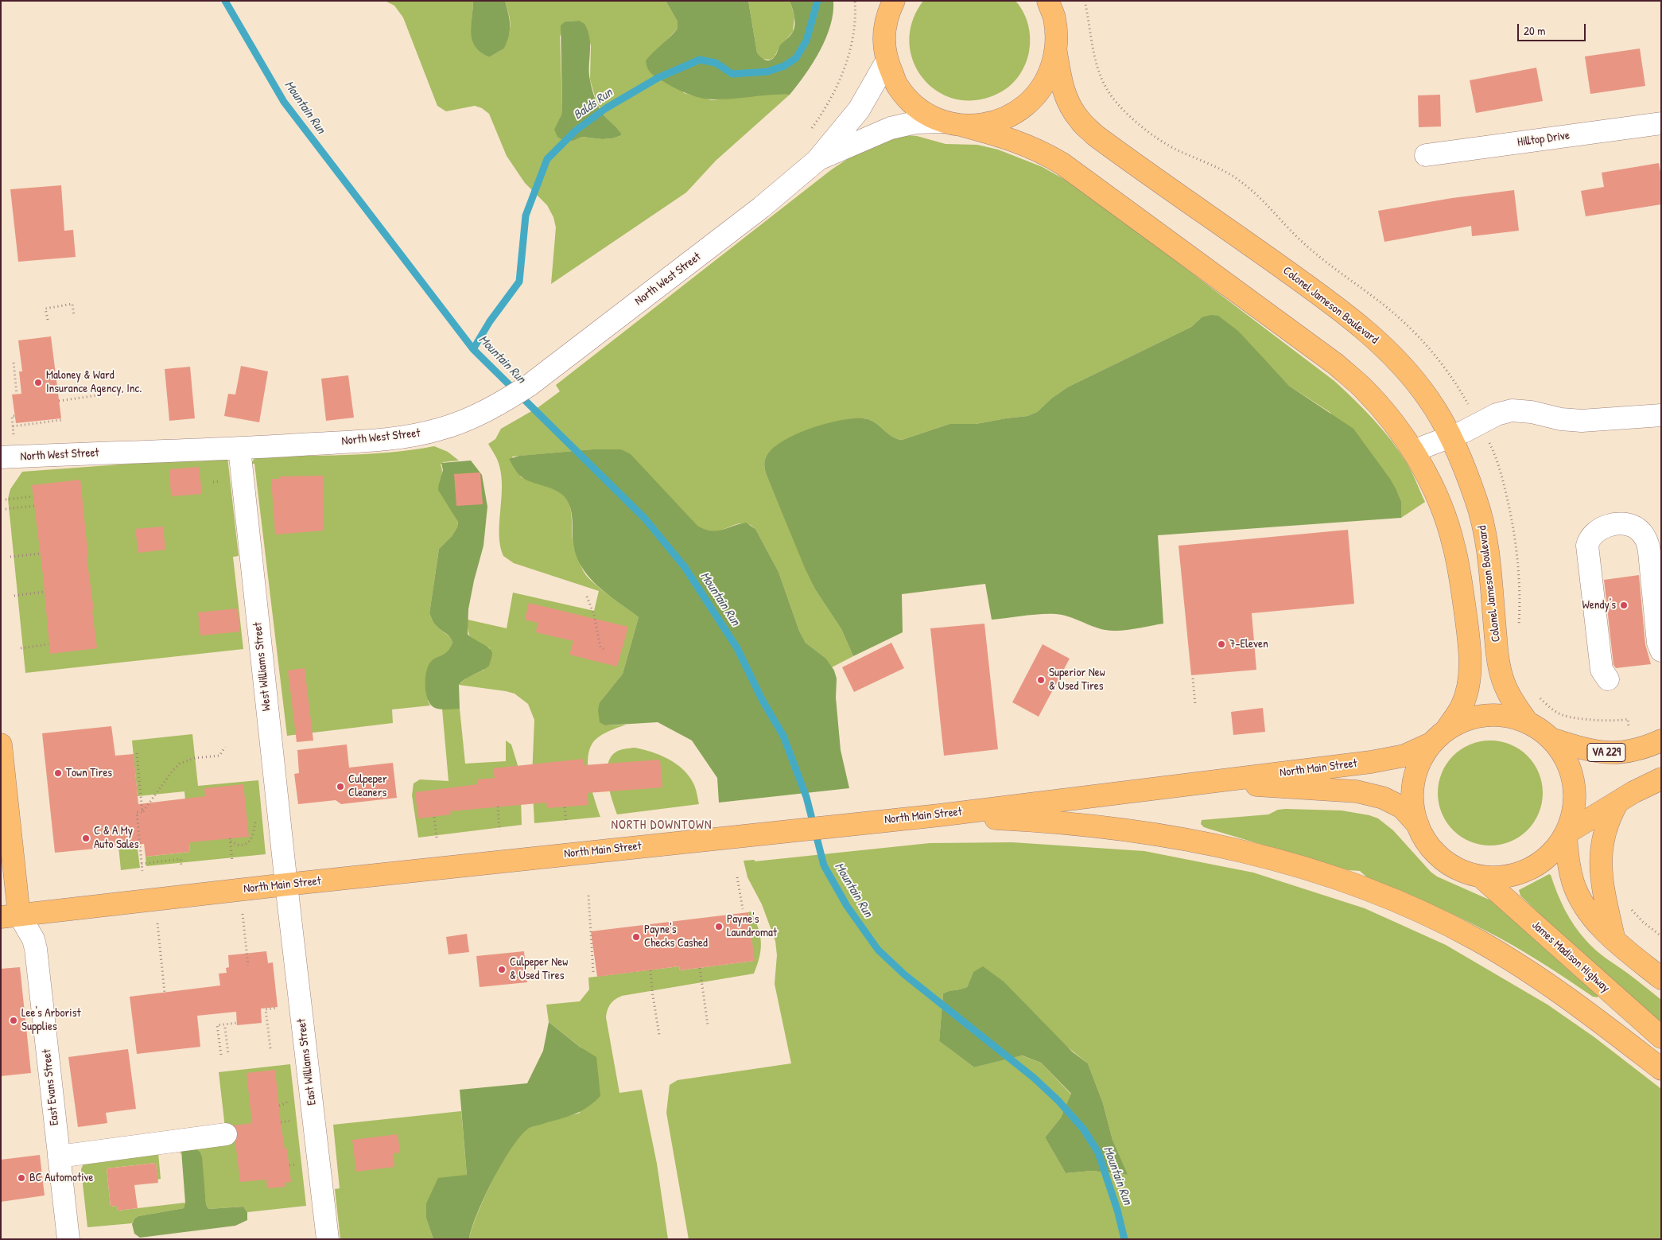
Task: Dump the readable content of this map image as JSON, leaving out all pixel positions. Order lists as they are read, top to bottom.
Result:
{
  "streets": {
    "main road": [
      "Colonel Jameson Boulevard",
      "VA 229",
      "North Main Street",
      "James Madison Highway"
    ],
    "street": [
      "Hilltop Drive",
      "North West Street",
      "West Williams Street",
      "East Williams Street",
      "East Evans Street"
    ]
  },
  "crossings": [
    ["North West Street", "West Williams Street"],
    ["Colonel Jameson Boulevard", "North Main Street"],
    ["West Williams Street", "North Main Street"],
    ["West Williams Street", "East Williams Street"],
    ["North Main Street", "James Madison Highway"],
    ["North Main Street", "East Williams Street"],
    ["North Main Street", "East Evans Street"]
  ],
  "districts": ["NORTH DOWNTOWN"],
  "water": ["Balds Run", "Mountain Run"],
  "places": [
    "Maloney & Ward Insurance Agency, Inc.",
    "Wendy's",
    "7-Eleven",
    "Superior New & Used Tires",
    "Town Tires",
    "Culpeper Cleaners",
    "C & A My Auto Sales",
    "Payne's Laundromat",
    "Payne's Checks Cashed",
    "Culpeper New & Used Tires",
    "Lee's Arborist Supplies",
    "BC Automotive"
  ],
  "scale_bar": "20 m"
}
